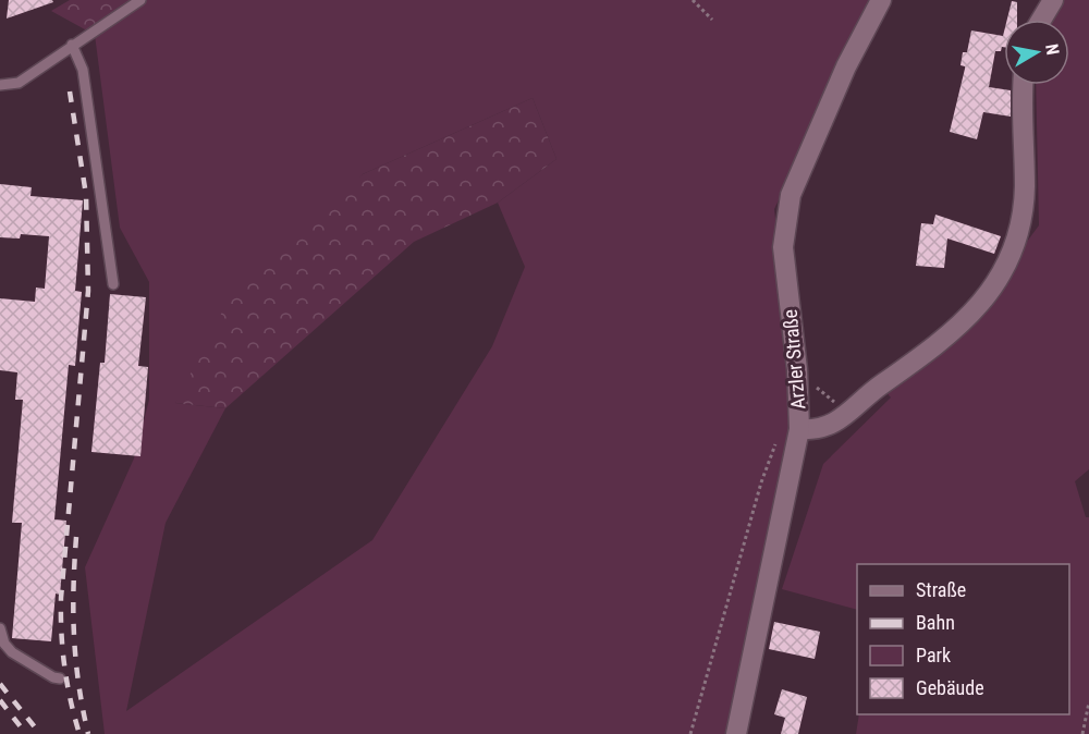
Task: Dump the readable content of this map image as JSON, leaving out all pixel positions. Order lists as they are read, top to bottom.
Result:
{
  "streets": {
    "main road": ["Arzler Straße"]
  },
  "legend": [
    "Straße",
    "Bahn",
    "Park",
    "Gebäude"
  ],
  "north": "right"
}
